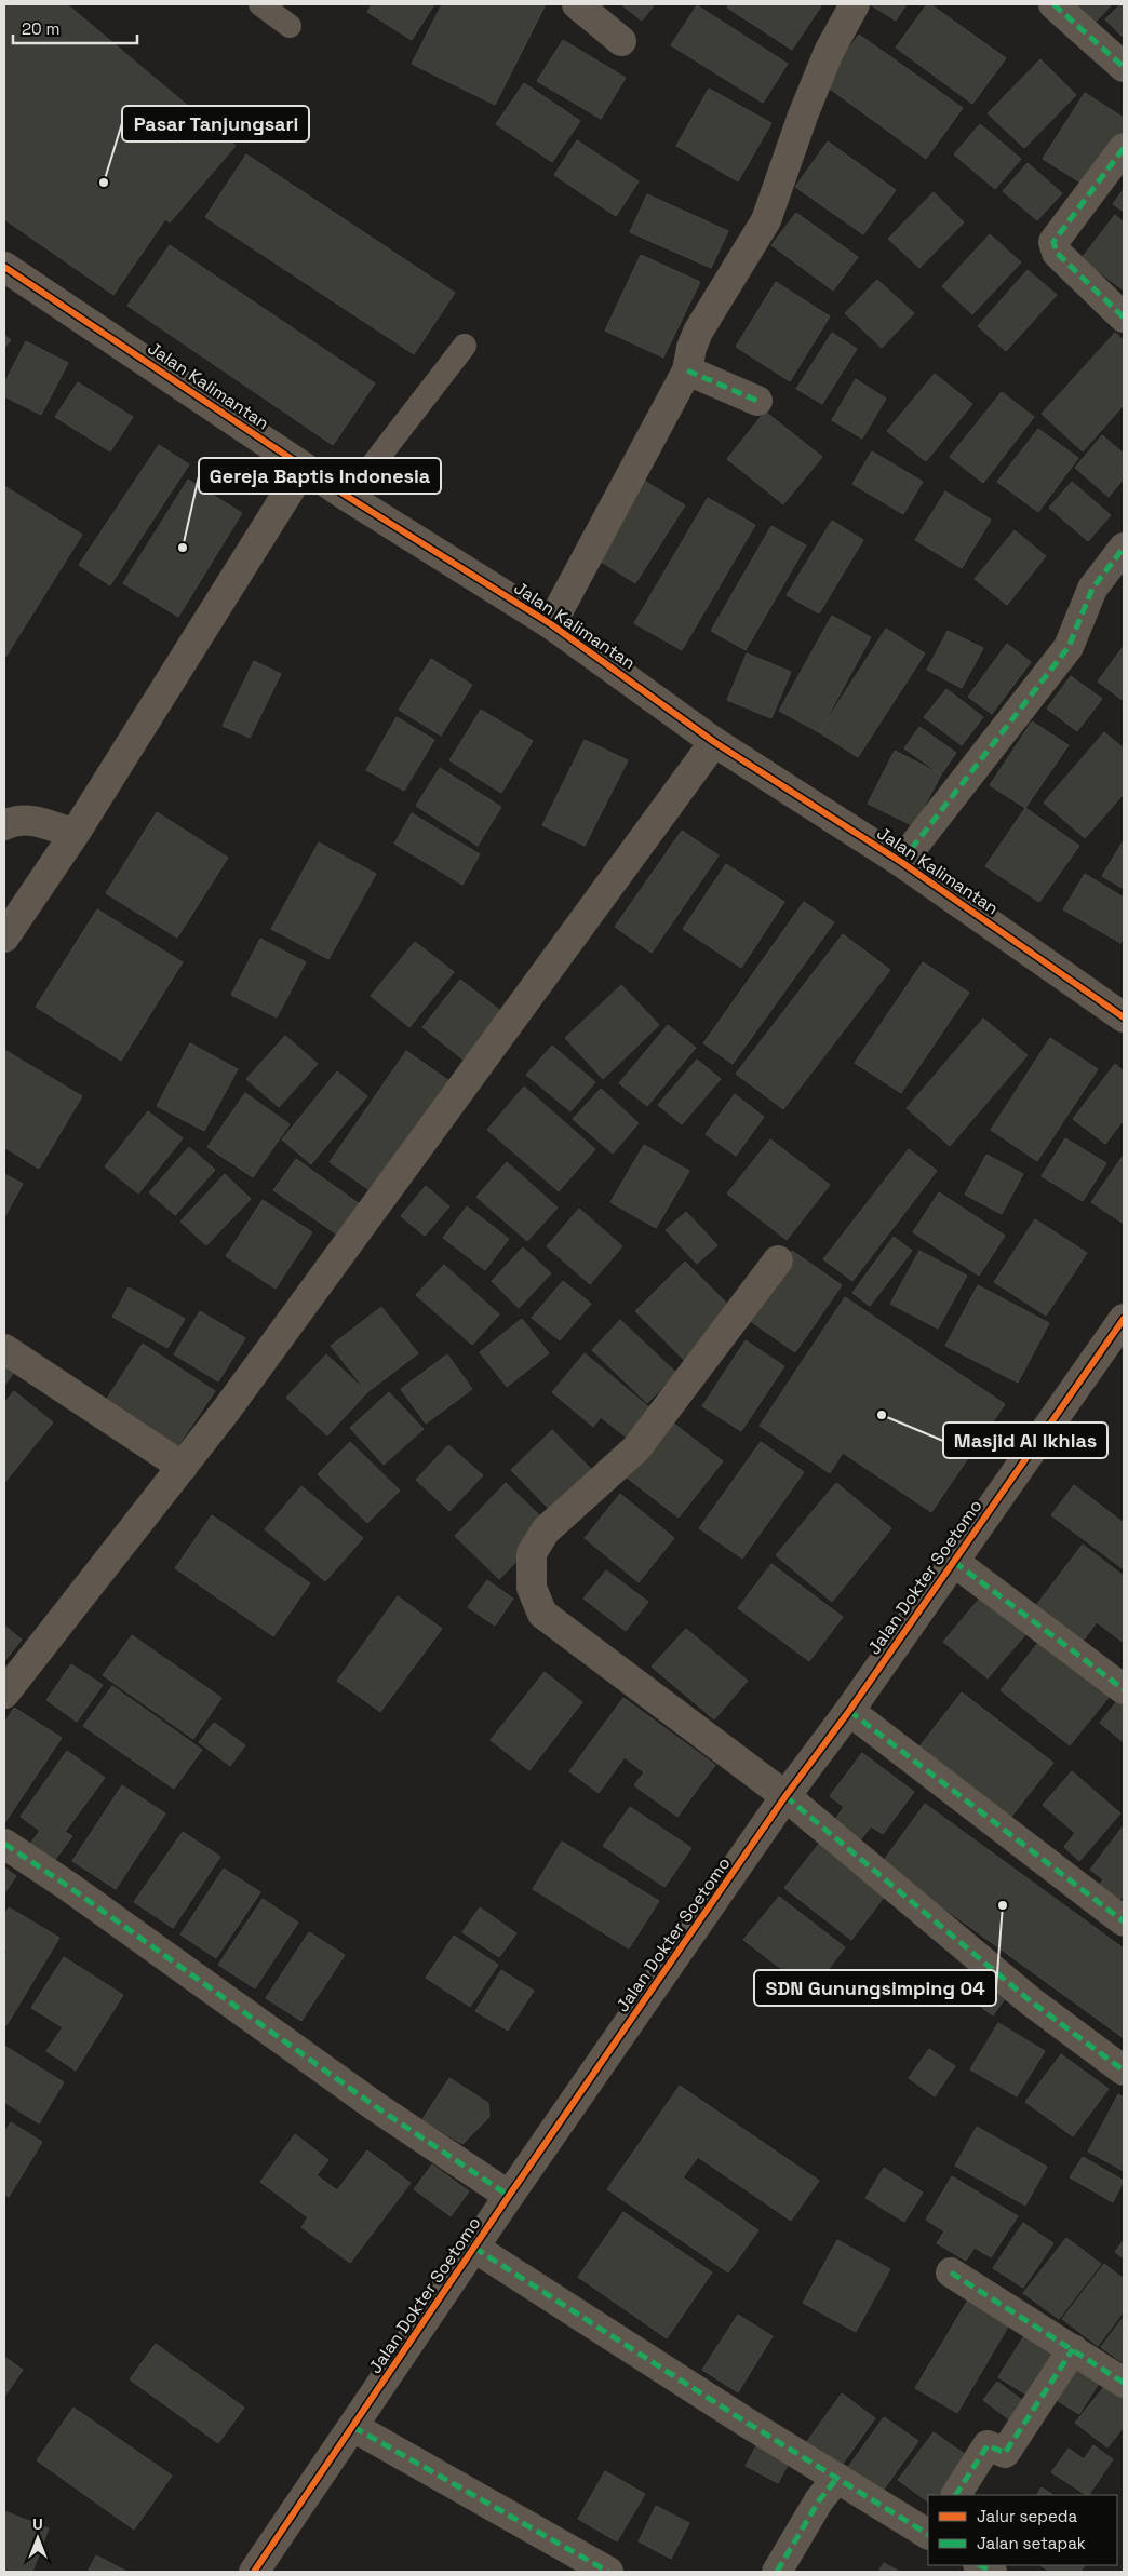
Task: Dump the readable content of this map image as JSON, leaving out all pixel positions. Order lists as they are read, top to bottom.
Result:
{
  "streets": {
    "street": ["Jalan Kalimantan", "Jalan Dokter Soetomo"]
  },
  "places": [
    "Pasar Tanjungsari",
    "Gereja Baptis Indonesia",
    "Masjid Al Ikhlas",
    "SDN Gunungsimping 04"
  ],
  "legend": ["Jalur sepeda", "Jalan setapak"],
  "scale_bar": "20 m",
  "north": "top"
}
